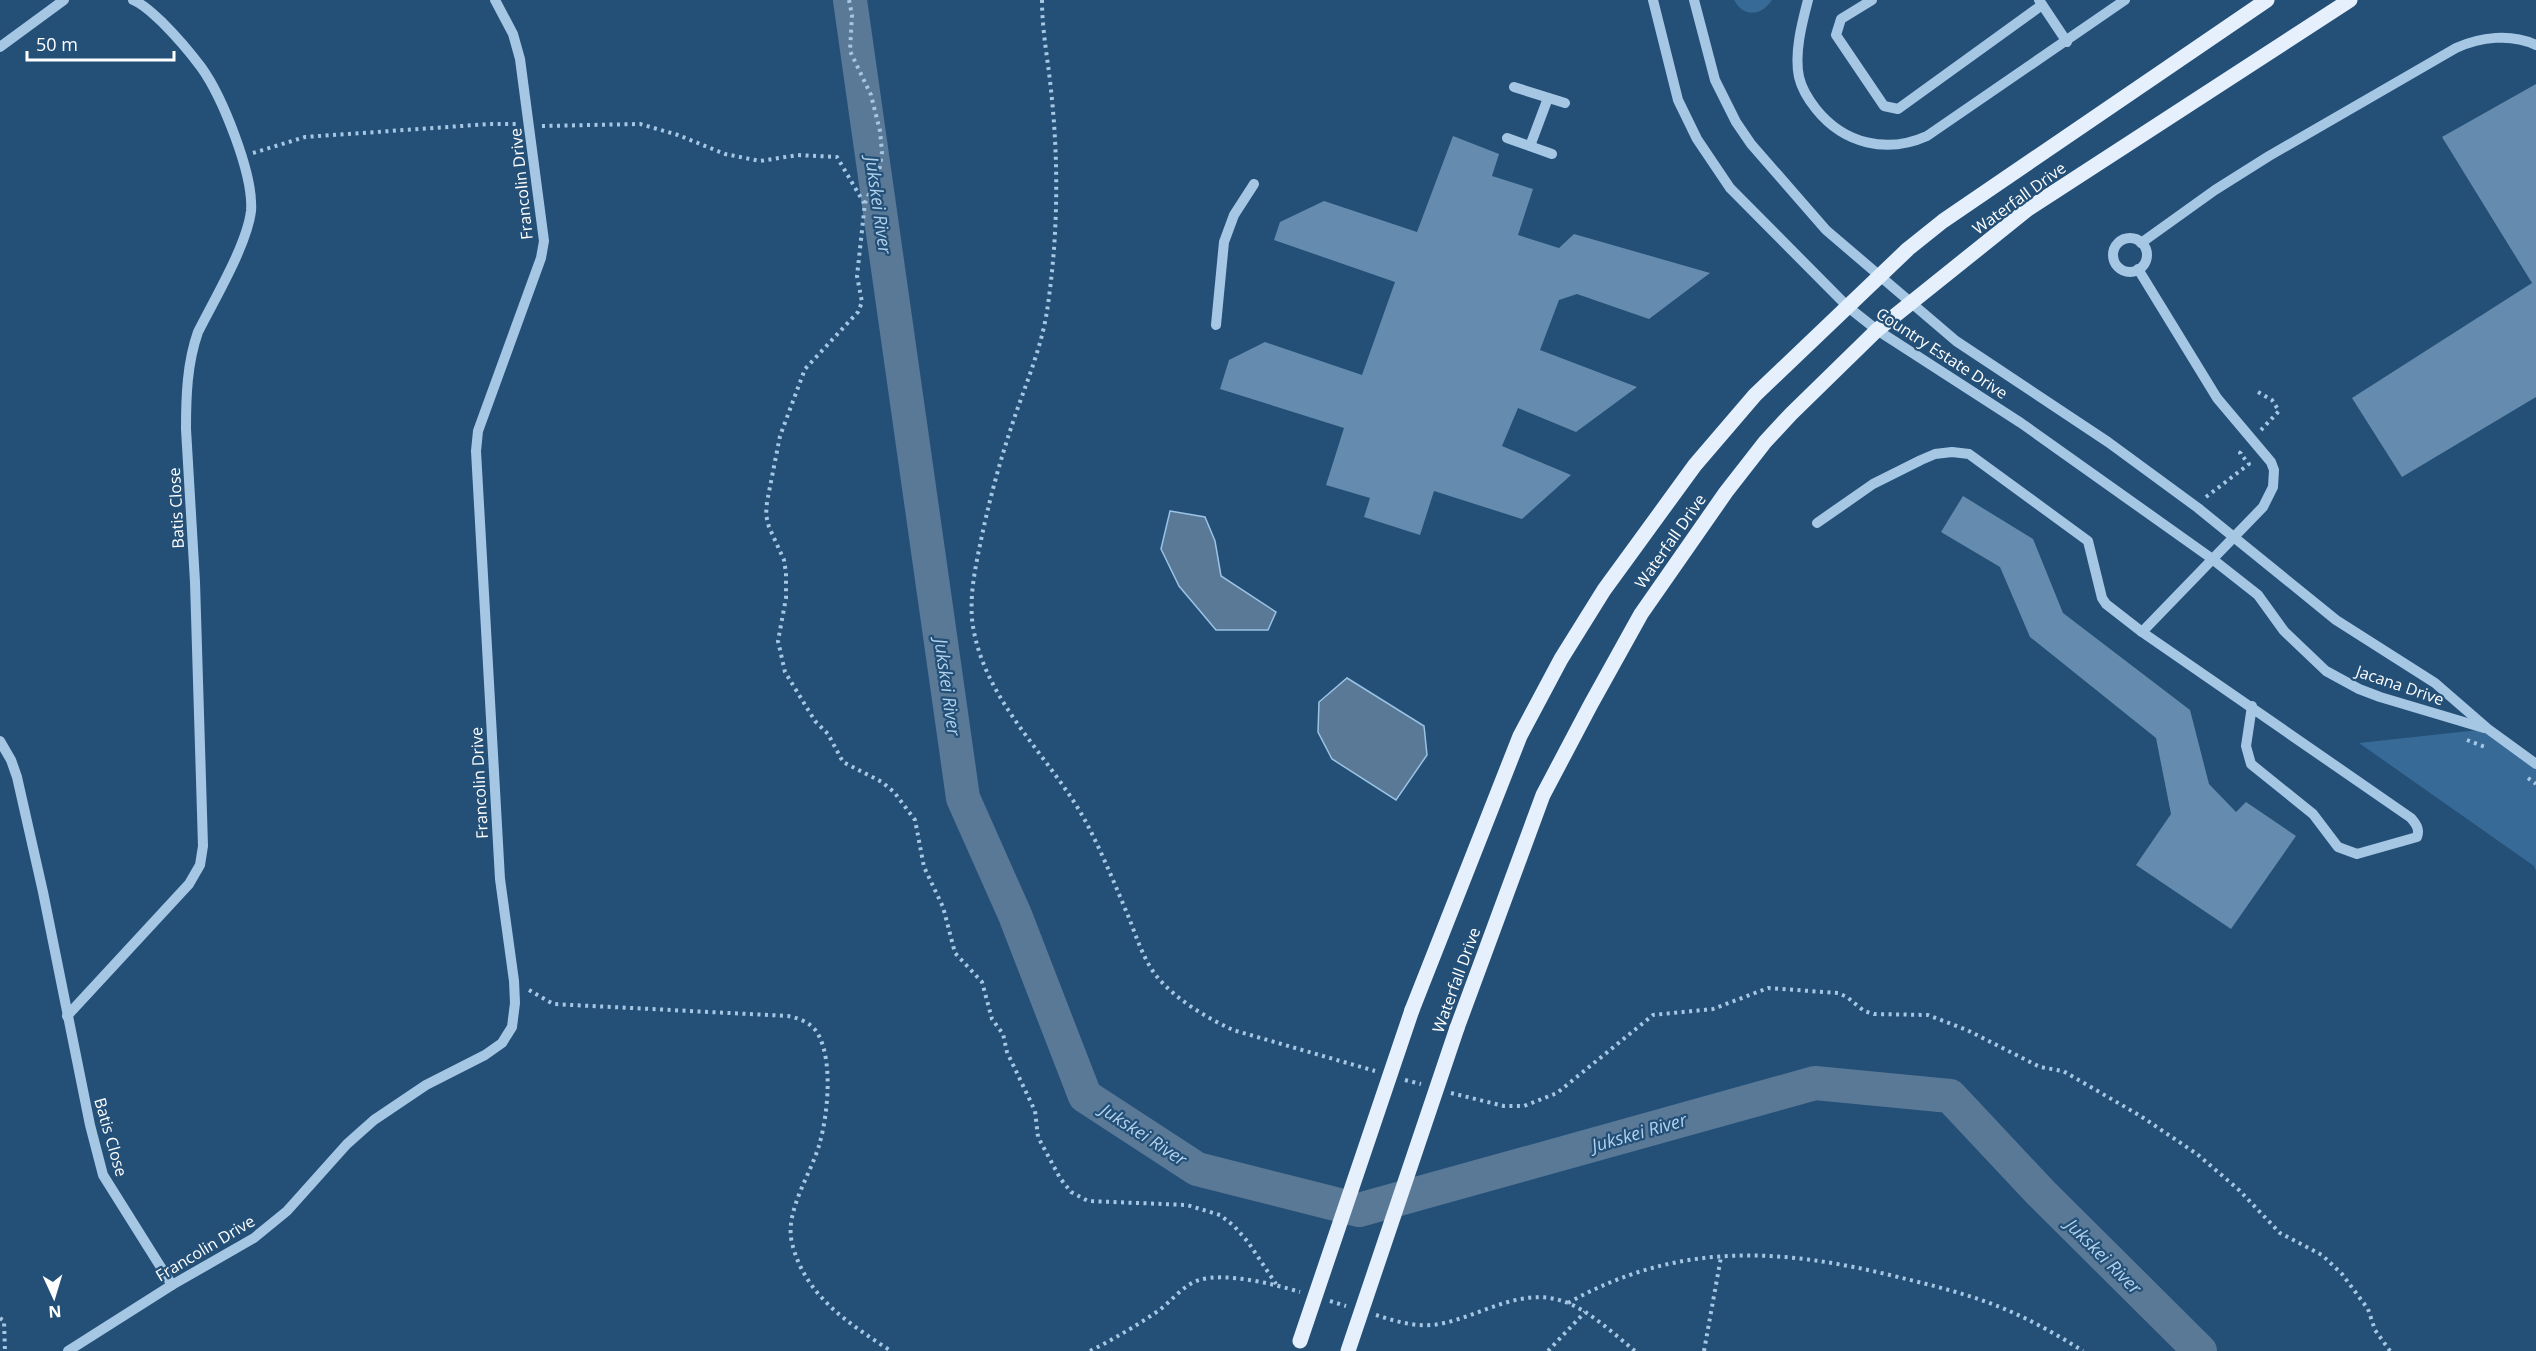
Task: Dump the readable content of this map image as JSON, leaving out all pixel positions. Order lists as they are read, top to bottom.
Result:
{
  "streets": {
    "main road": ["Waterfall Drive"],
    "street": [
      "Francolin Drive",
      "Country Estate Drive",
      "Batis Close",
      "Jacana Drive"
    ]
  },
  "crossings": [
    ["Francolin Drive", "Batis Close"],
    ["Waterfall Drive", "Country Estate Drive"],
    ["Country Estate Drive", "Jacana Drive"]
  ],
  "water": ["Jukskei River"],
  "scale_bar": "50 m",
  "north": "bottom"
}
